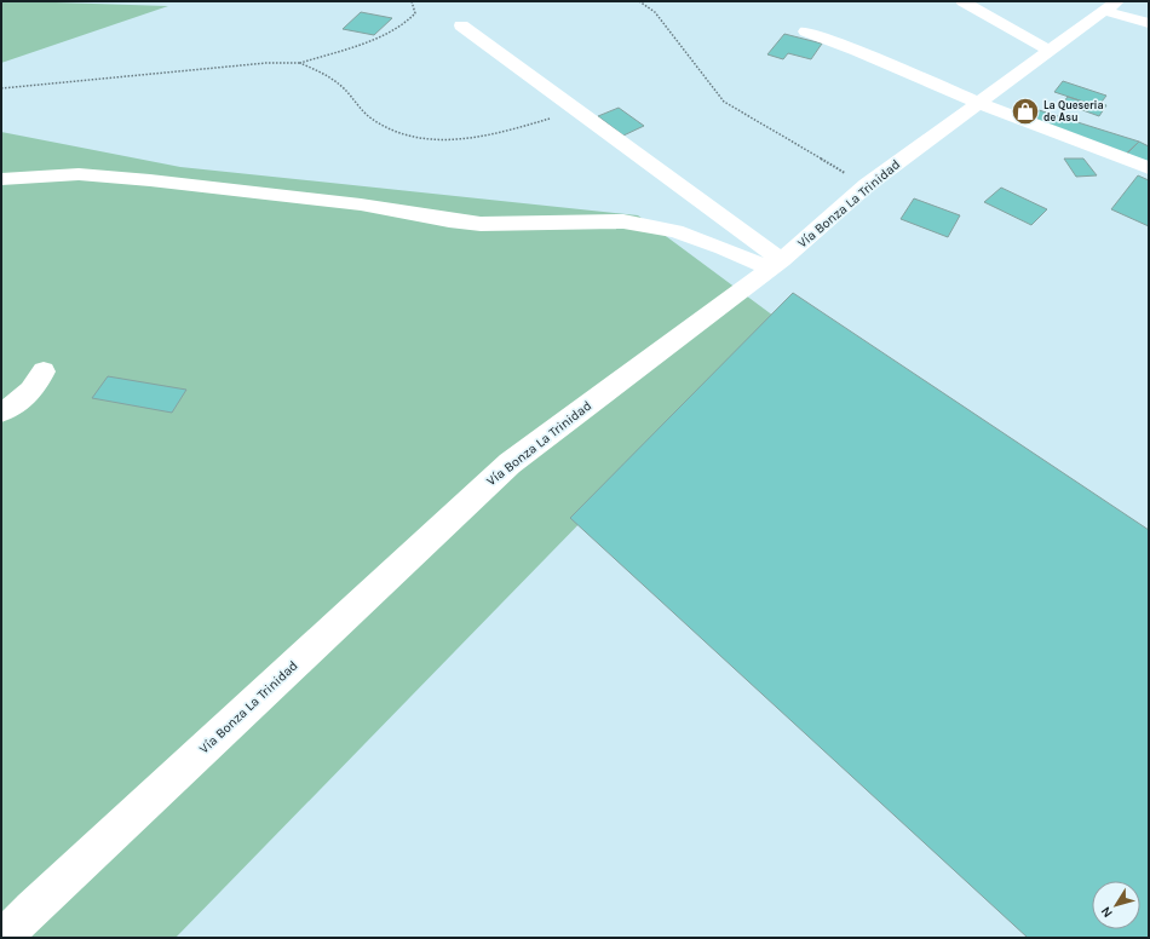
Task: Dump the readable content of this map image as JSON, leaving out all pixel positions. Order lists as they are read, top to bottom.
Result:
{
  "streets": {
    "street": ["Vía Bonza La Trinidad"]
  },
  "places": {
    "shop": ["La Queseria de Asu"]
  },
  "north": "bottom left"
}
